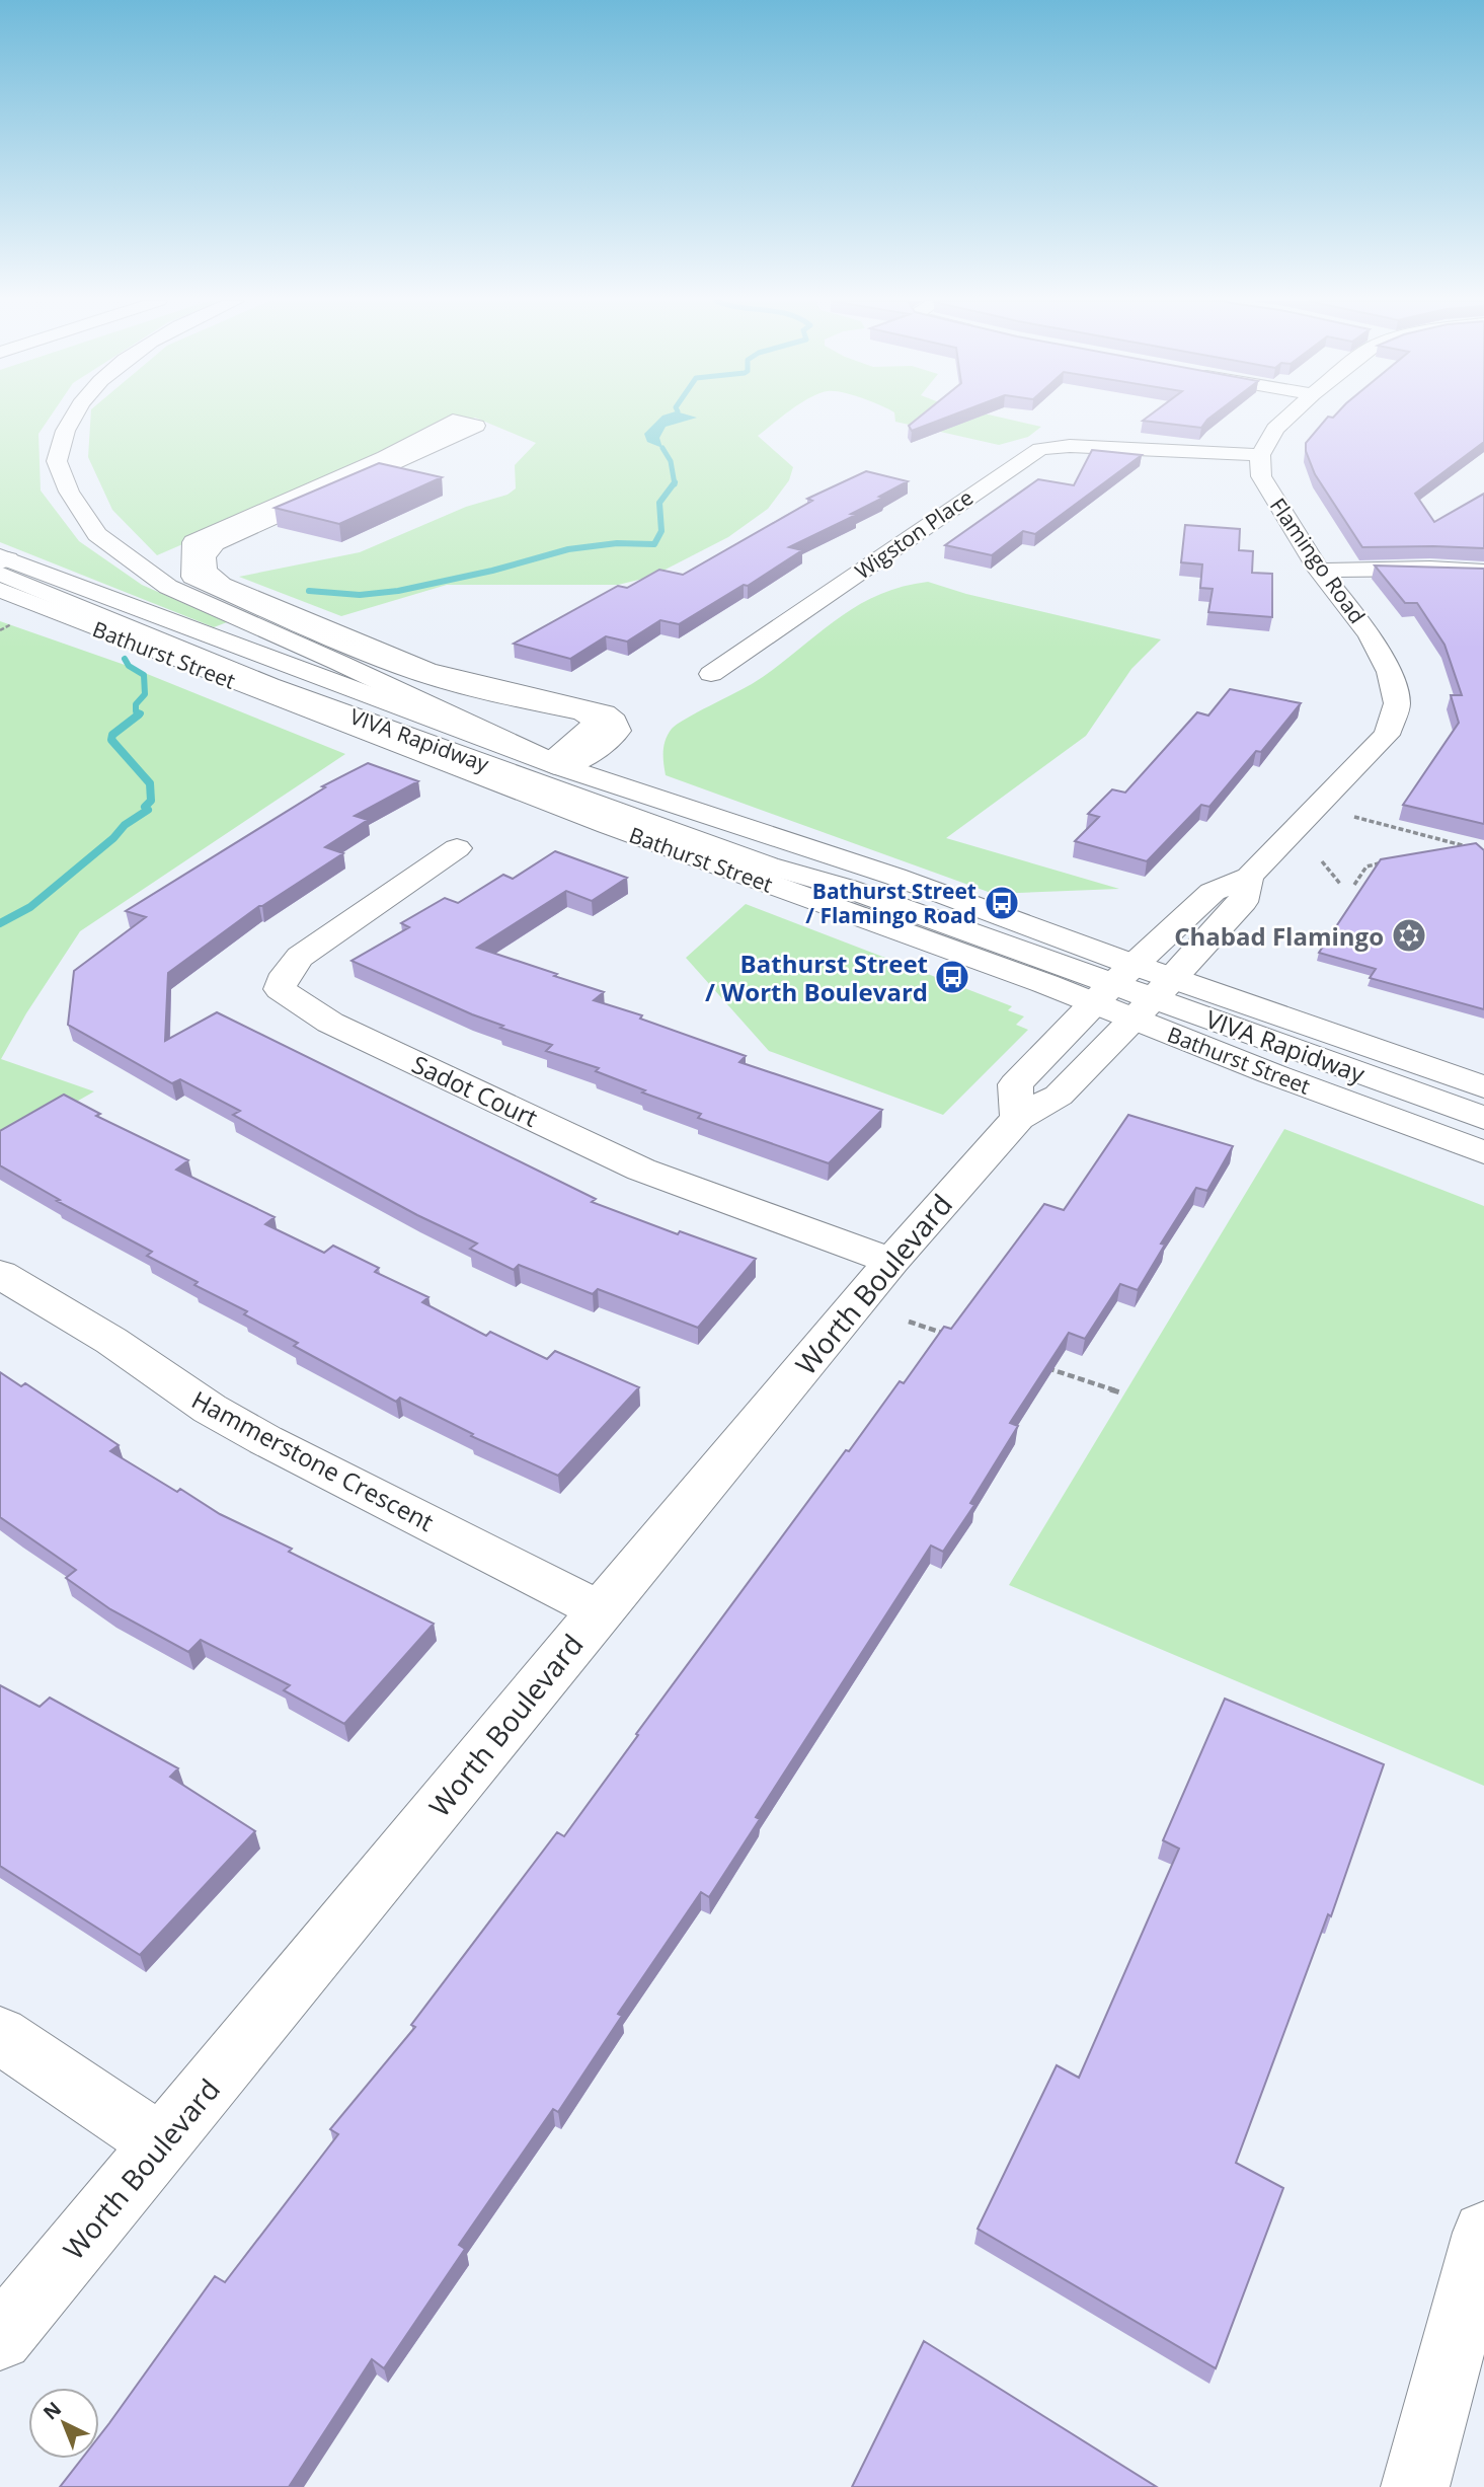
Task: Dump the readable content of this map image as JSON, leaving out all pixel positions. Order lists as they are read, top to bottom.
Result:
{
  "streets": {
    "main road": [
      "Wigston Place",
      "Flamingo Road",
      "Bathurst Street",
      "VIVA Rapidway",
      "Sadot Court",
      "Worth Boulevard",
      "Hammerstone Crescent"
    ]
  },
  "crossings": [
    ["Wigston Place", "Flamingo Road"],
    ["Flamingo Road", "Bathurst Street"],
    ["Flamingo Road", "VIVA Rapidway"],
    ["Flamingo Road", "Worth Boulevard"],
    ["Bathurst Street", "VIVA Rapidway"],
    ["Bathurst Street", "Worth Boulevard"],
    ["VIVA Rapidway", "Worth Boulevard"],
    ["Sadot Court", "Worth Boulevard"],
    ["Worth Boulevard", "Hammerstone Crescent"]
  ],
  "places": {
    "bus stop": ["Bathurst Street / Flamingo Road", "Bathurst Street / Worth Boulevard"],
    "synagogue": ["Chabad Flamingo"]
  },
  "north": "top left"
}
